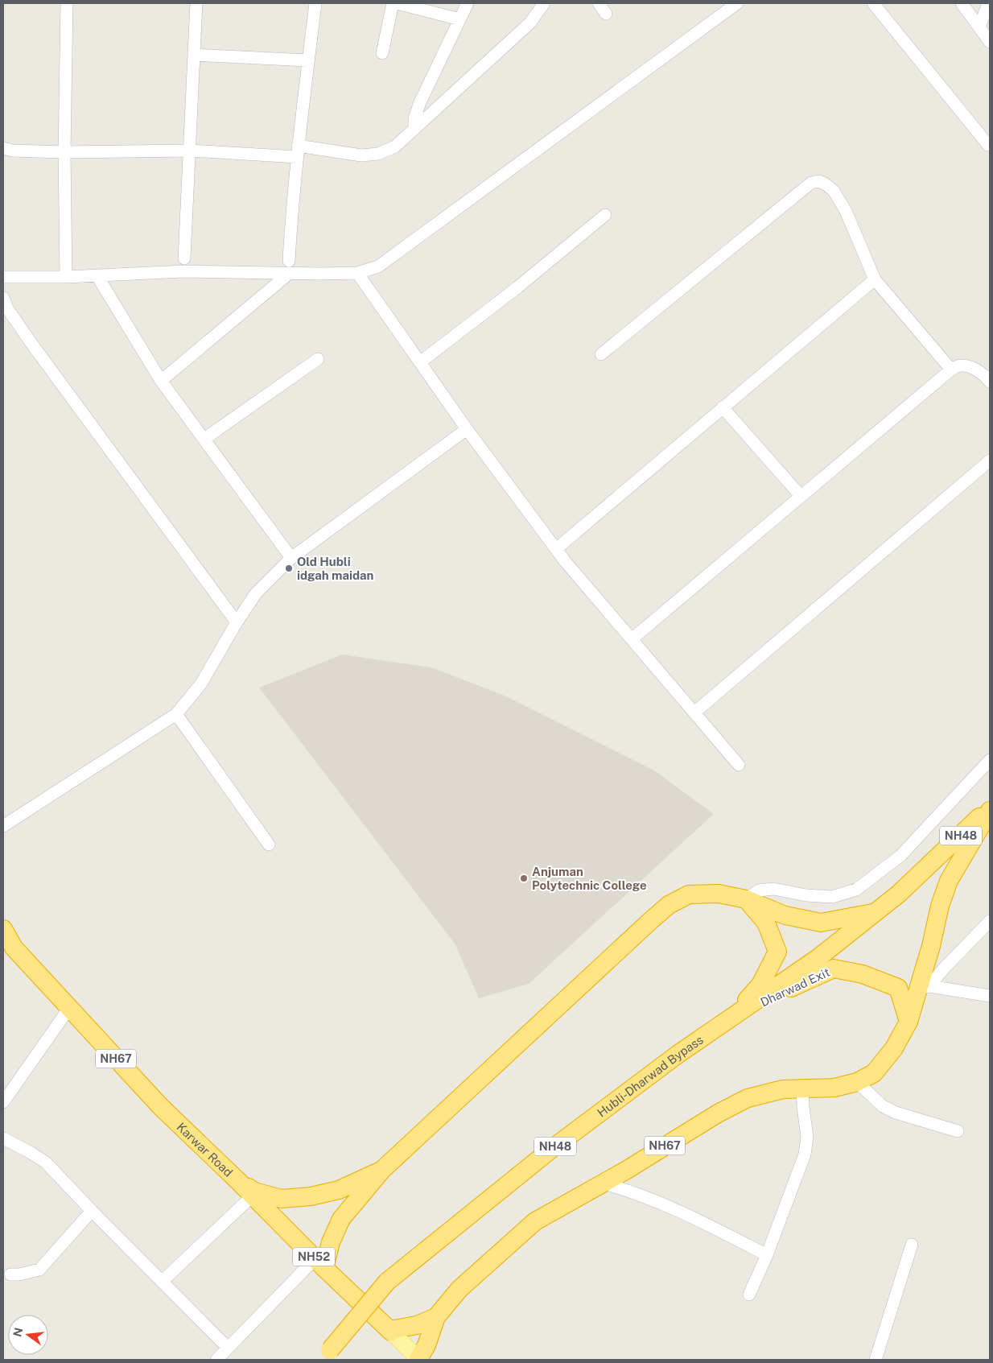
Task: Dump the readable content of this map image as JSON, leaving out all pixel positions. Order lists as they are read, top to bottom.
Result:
{
  "streets": {
    "highway": [
      "NH48",
      "Dharwad Exit",
      "NH67",
      "Hubli-Dharwad Bypass",
      "Karwar Road",
      "NH52"
    ]
  },
  "crossings": [
    ["Dharwad Exit", "NH67"],
    ["Dharwad Exit", "Hubli-Dharwad Bypass"],
    ["NH67", "Karwar Road"]
  ],
  "places": ["Old Hubli idgah maidan", "Anjuman Polytechnic College"],
  "north": "left"
}
